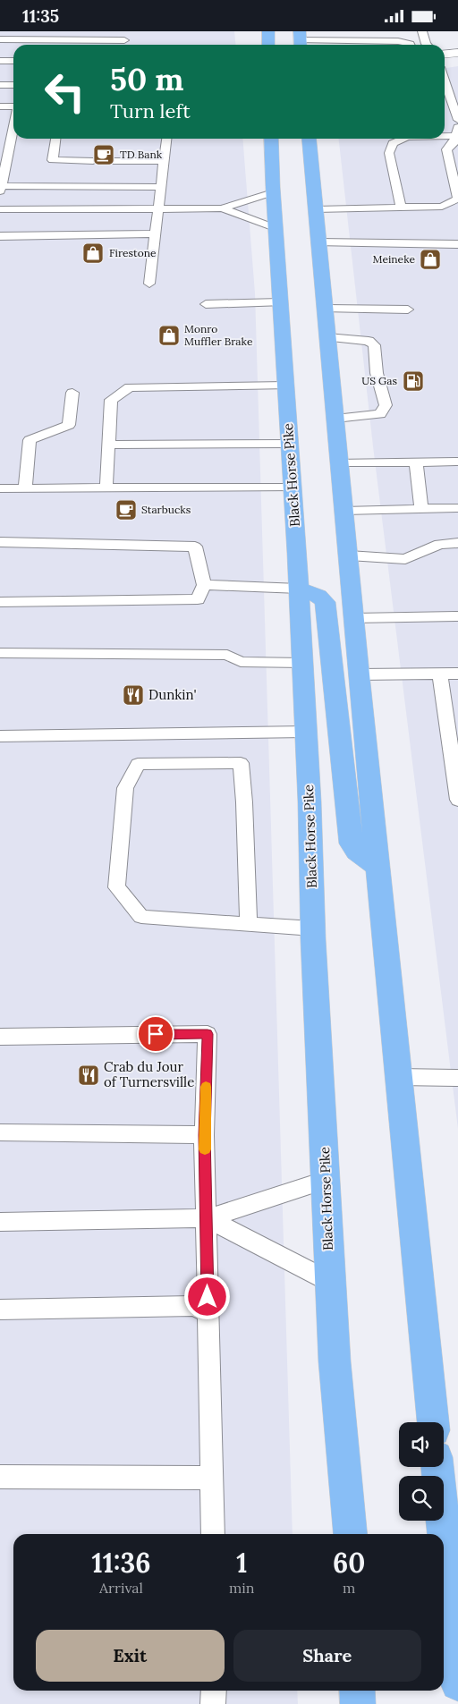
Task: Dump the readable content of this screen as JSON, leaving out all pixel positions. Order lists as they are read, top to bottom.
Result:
{
  "streets": {
    "highway": ["Black Horse Pike"]
  },
  "places": {
    "cafe": ["TD Bank", "Starbucks"],
    "shop": ["Firestone", "Meineke", "Monro Muffler Brake"],
    "fuel station": ["US Gas"],
    "restaurant": ["Dunkin'", "Crab du Jour of Turnersville"]
  },
  "page": {
    "status": "11:35",
    "turn": ["50 m", "Turn left"],
    "eta": [
      "11:36",
      "Arrival",
      "1",
      "min",
      "60",
      "m"
    ],
    "buttons": ["Exit", "Share"]
  }
}
